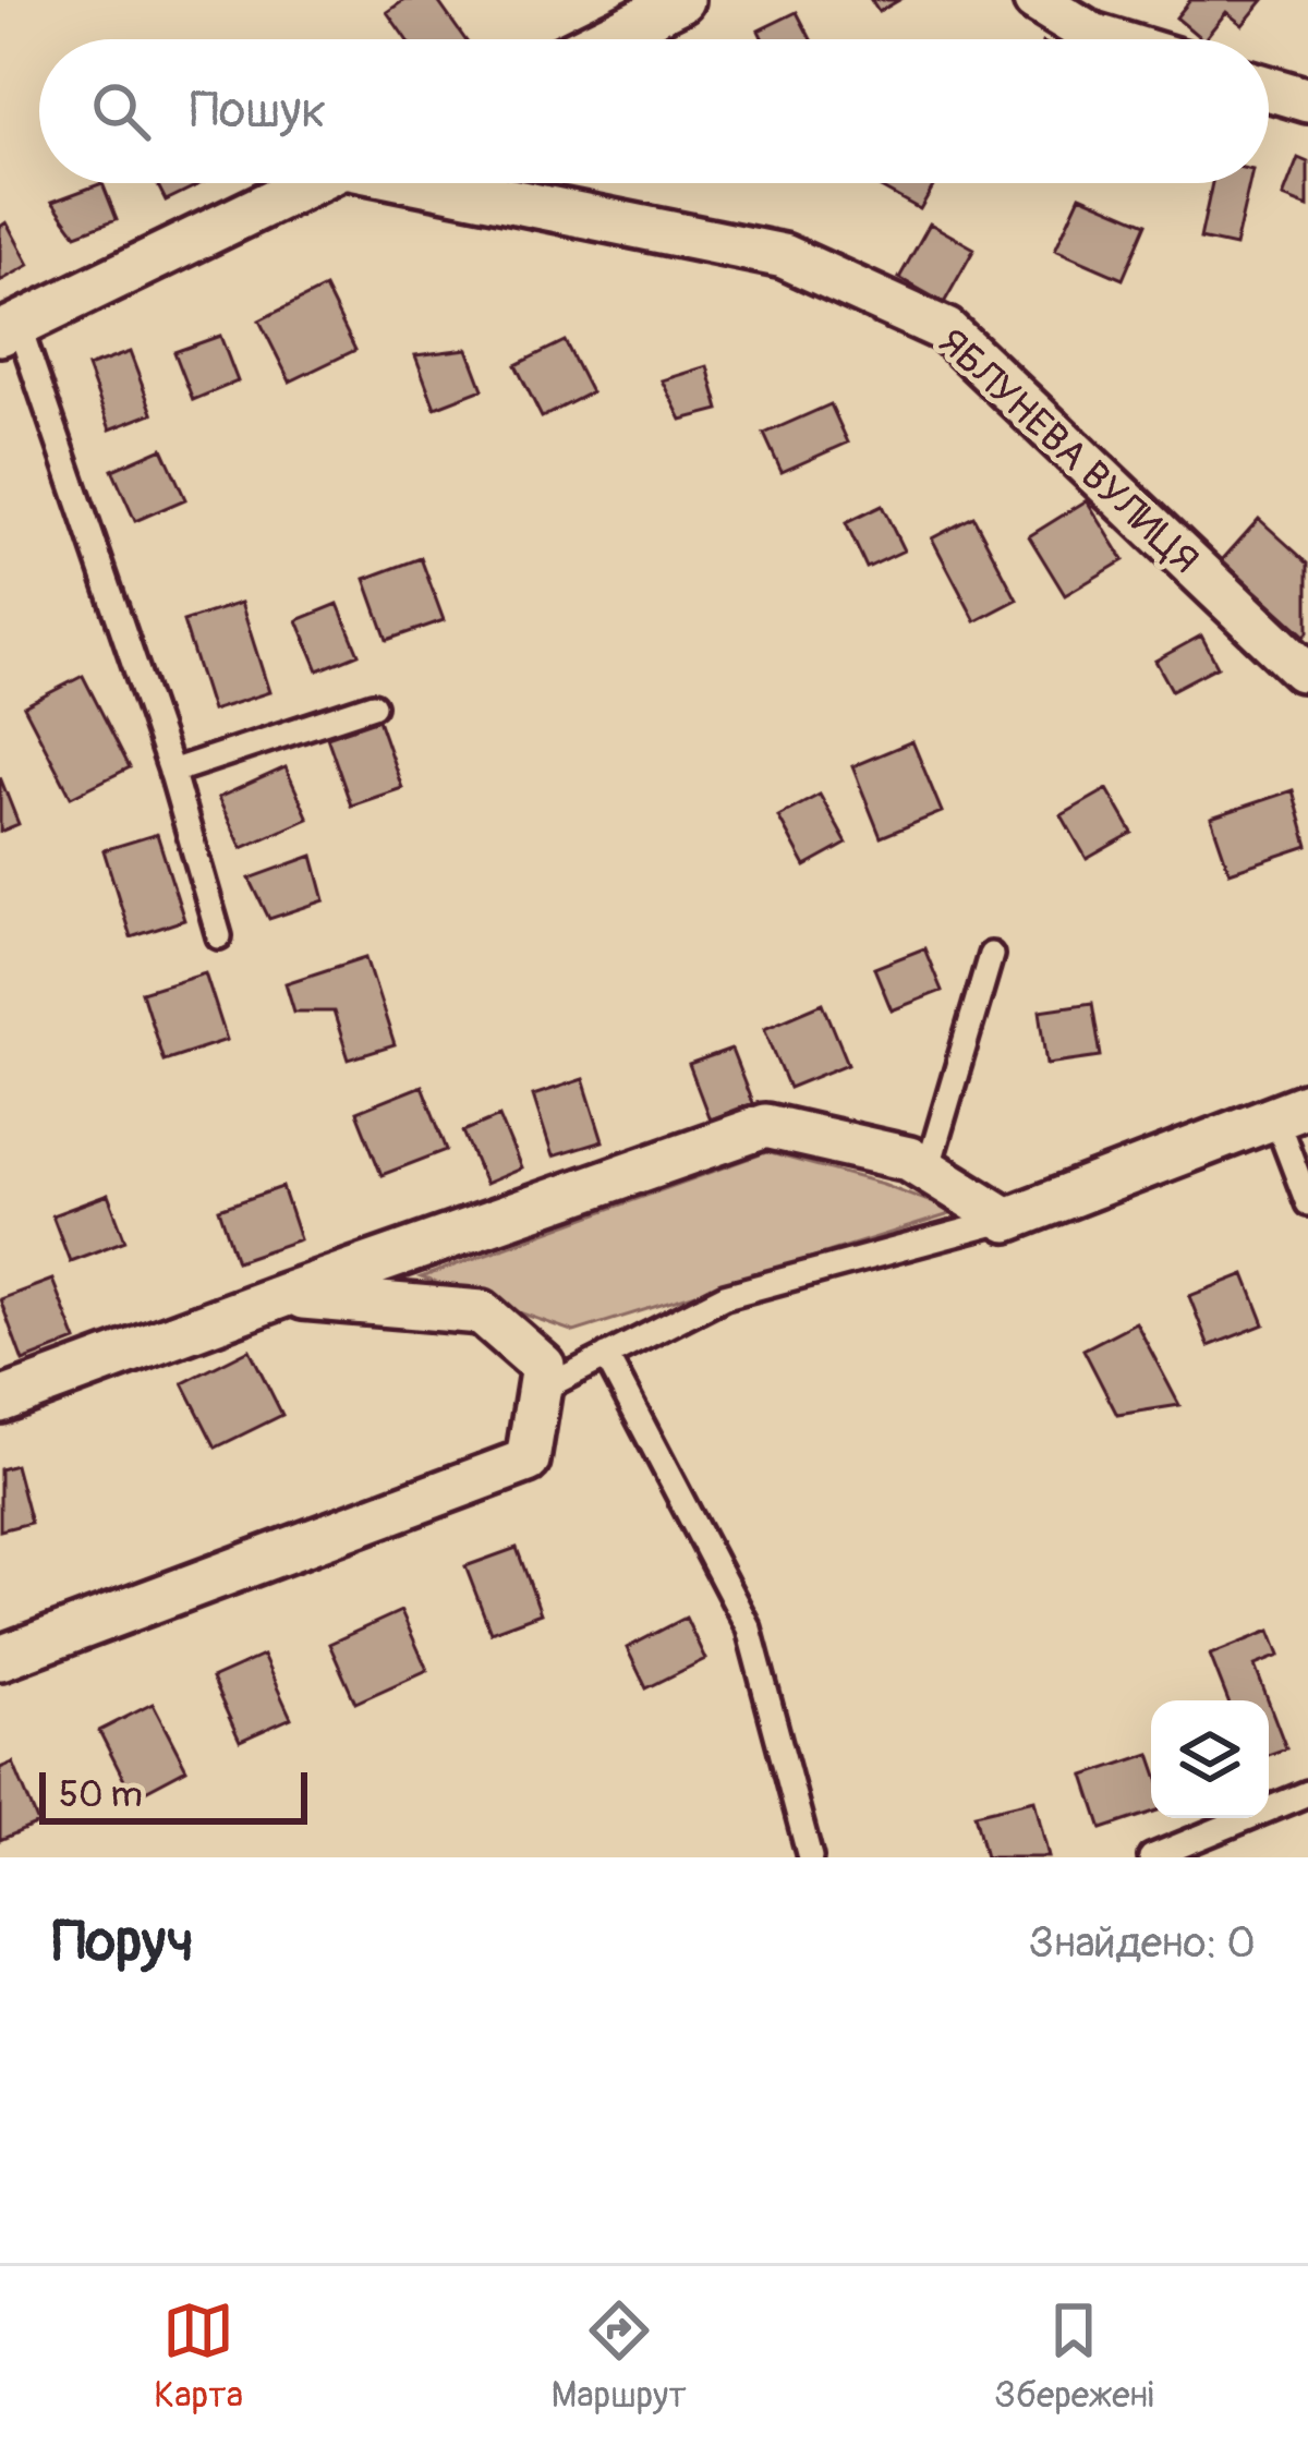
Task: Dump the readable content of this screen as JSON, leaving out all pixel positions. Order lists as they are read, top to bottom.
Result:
{
  "streets": {
    "street": ["ЯБЛУНЕВА ВУЛИЦЯ"]
  },
  "scale_bar": "50 m",
  "page": {
    "search": "Пошук",
    "scale": "50 m",
    "heading": ["Поруч", "Знайдено: 0"],
    "nav": ["Карта", "Маршрут", "Збережені"]
  }
}
